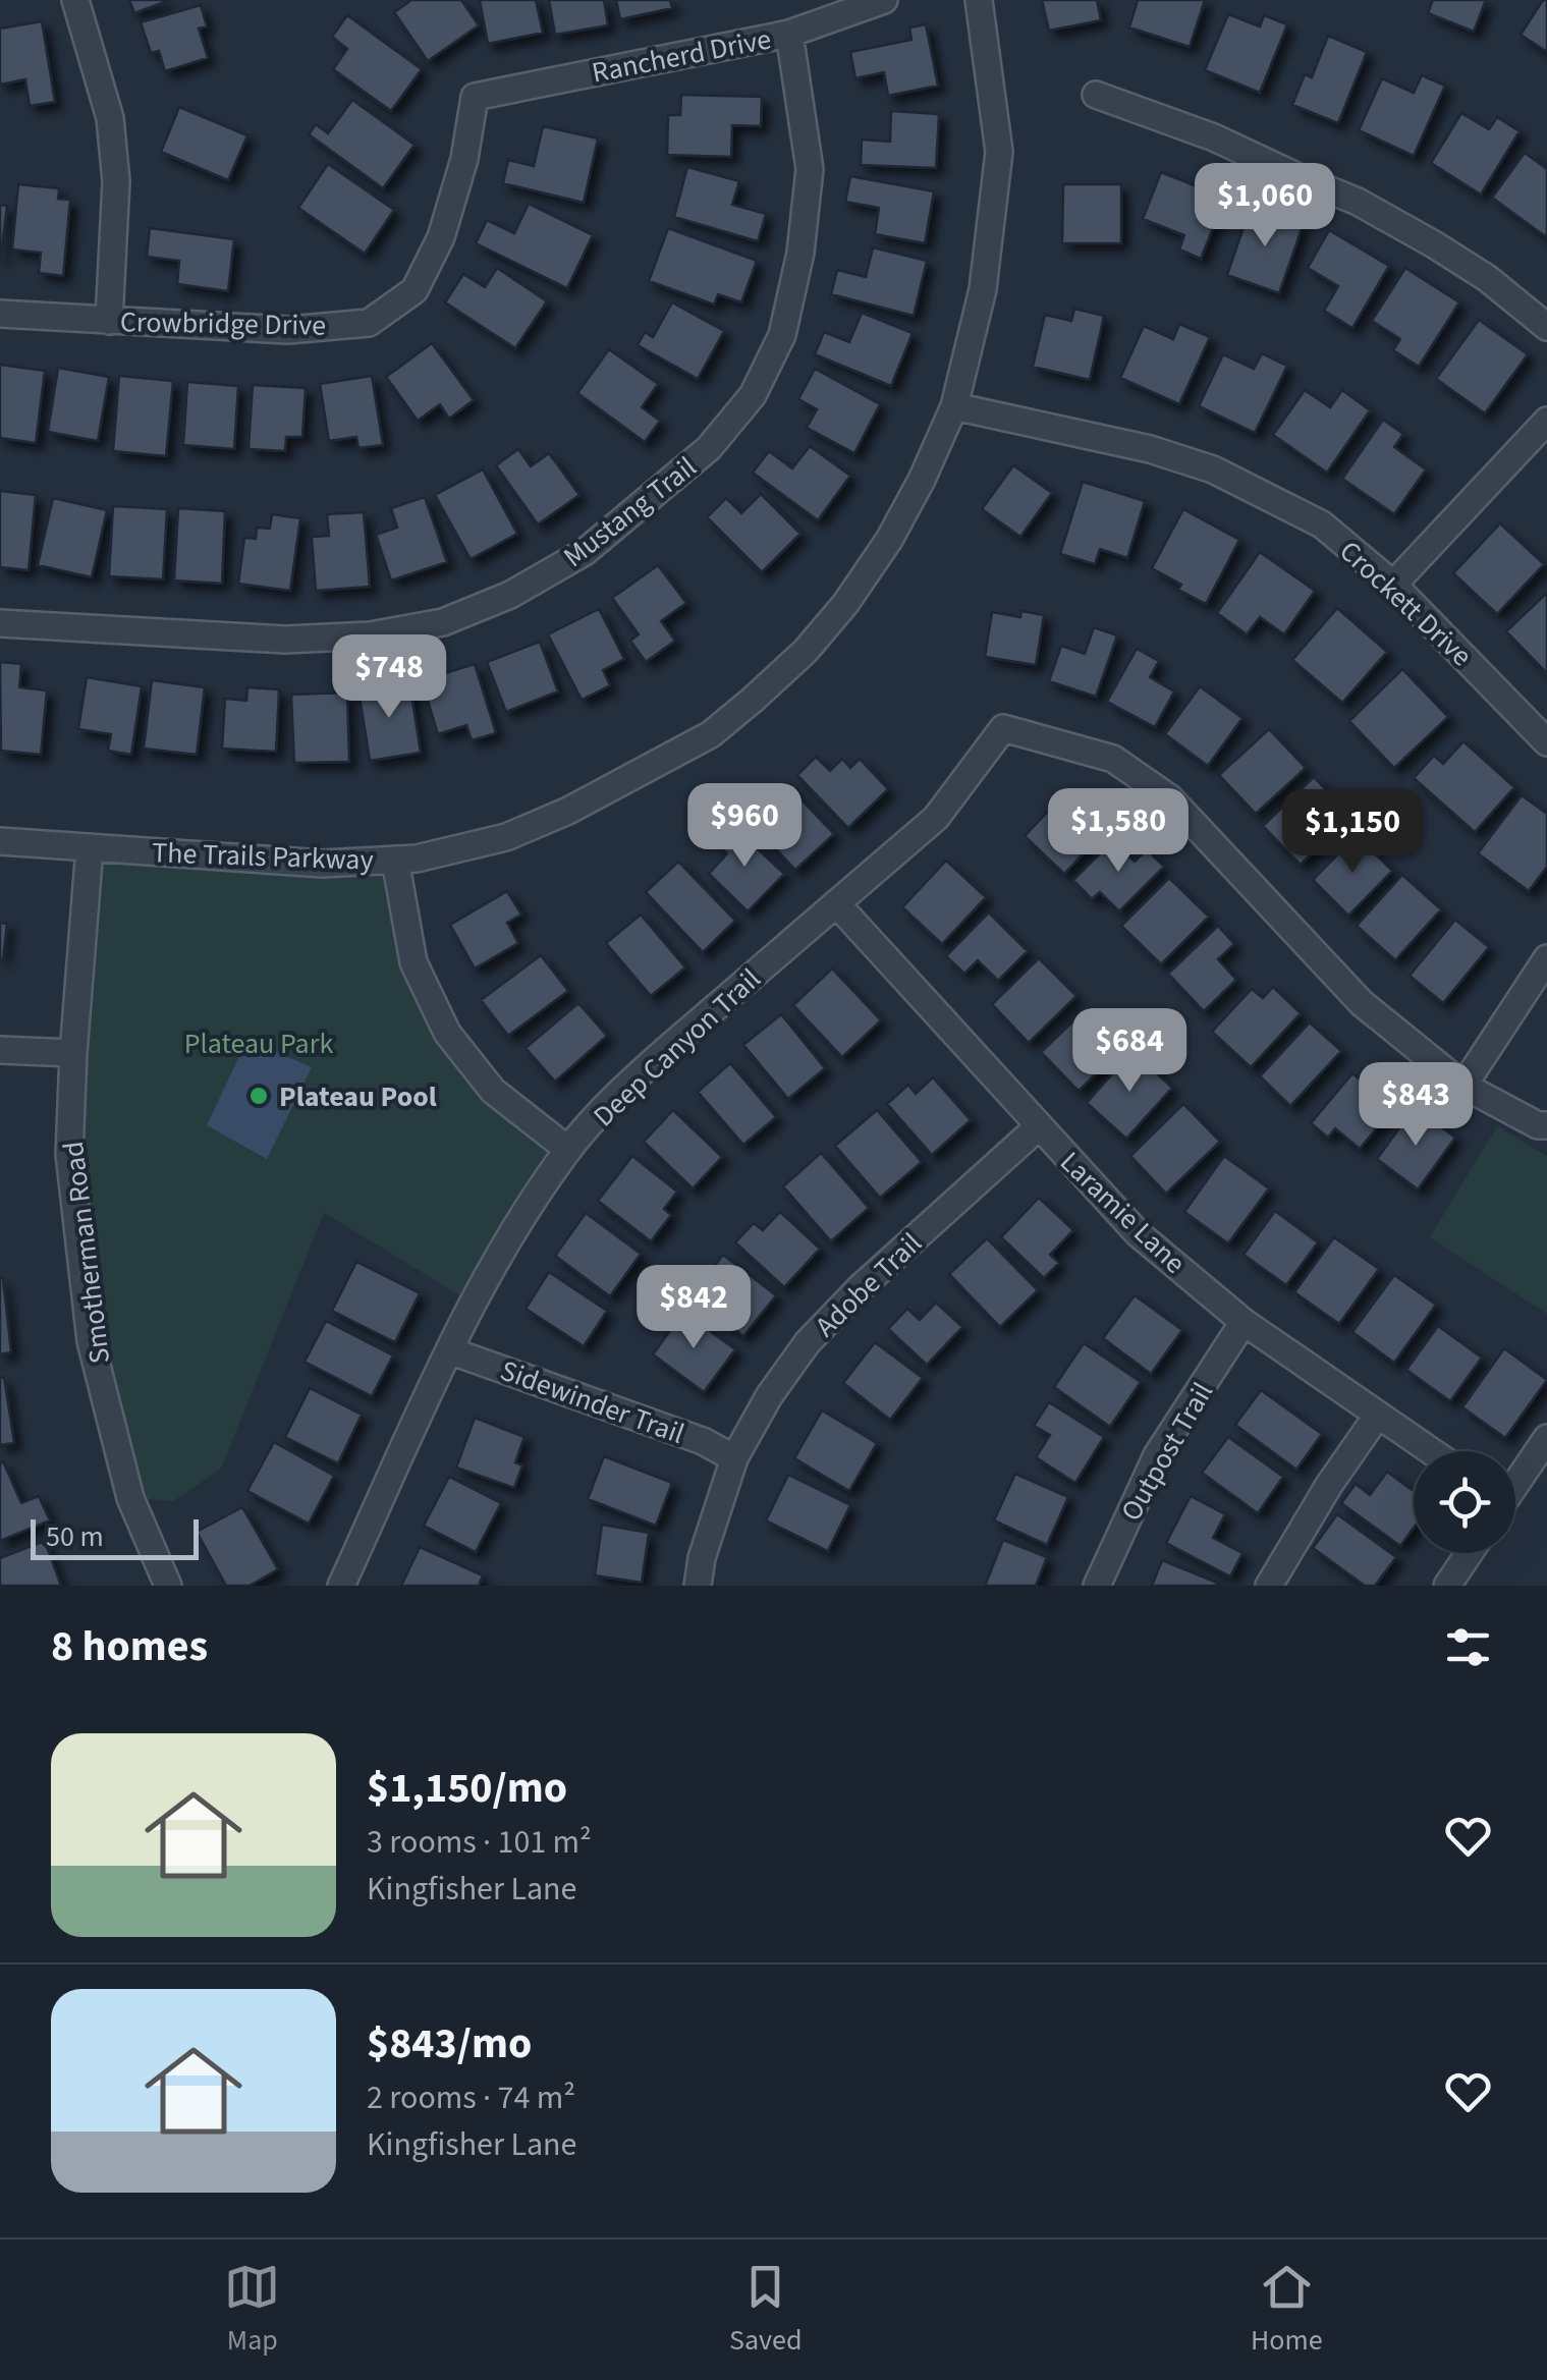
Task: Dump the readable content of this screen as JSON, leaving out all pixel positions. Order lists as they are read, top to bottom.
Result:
{
  "streets": {
    "street": [
      "Rancherd Drive",
      "Crowbridge Drive",
      "Mustang Trail",
      "Crockett Drive",
      "The Trails Parkway",
      "Deep Canyon Trail",
      "Laramie Lane",
      "Smotherman Road",
      "Adobe Trail",
      "Sidewinder Trail",
      "Outpost Trail"
    ]
  },
  "crossings": [
    ["Rancherd Drive", "Crowbridge Drive"],
    ["Rancherd Drive", "Mustang Trail"],
    ["Crockett Drive", "The Trails Parkway"],
    ["The Trails Parkway", "Smotherman Road"],
    ["Deep Canyon Trail", "Laramie Lane"],
    ["Deep Canyon Trail", "Sidewinder Trail"],
    ["Laramie Lane", "Adobe Trail"],
    ["Laramie Lane", "Outpost Trail"],
    ["Adobe Trail", "Sidewinder Trail"]
  ],
  "parks": ["Plateau Park"],
  "places": ["Plateau Pool"],
  "scale_bar": "50 m",
  "page": {
    "price": [
      "$1,060",
      "$748",
      "$960",
      "$1,580",
      "$1,150",
      "$684",
      "$843",
      "$842"
    ],
    "scale": "50 m",
    "heading": "8 homes",
    "list": [
      {
        "name": "$1,150/mo",
        "note": "3 rooms · 101 m² · Kingfisher Lane"
      },
      {
        "name": "$843/mo",
        "note": "2 rooms · 74 m² · Kingfisher Lane"
      }
    ],
    "tabs": ["Map", "Saved", "Home"]
  }
}
